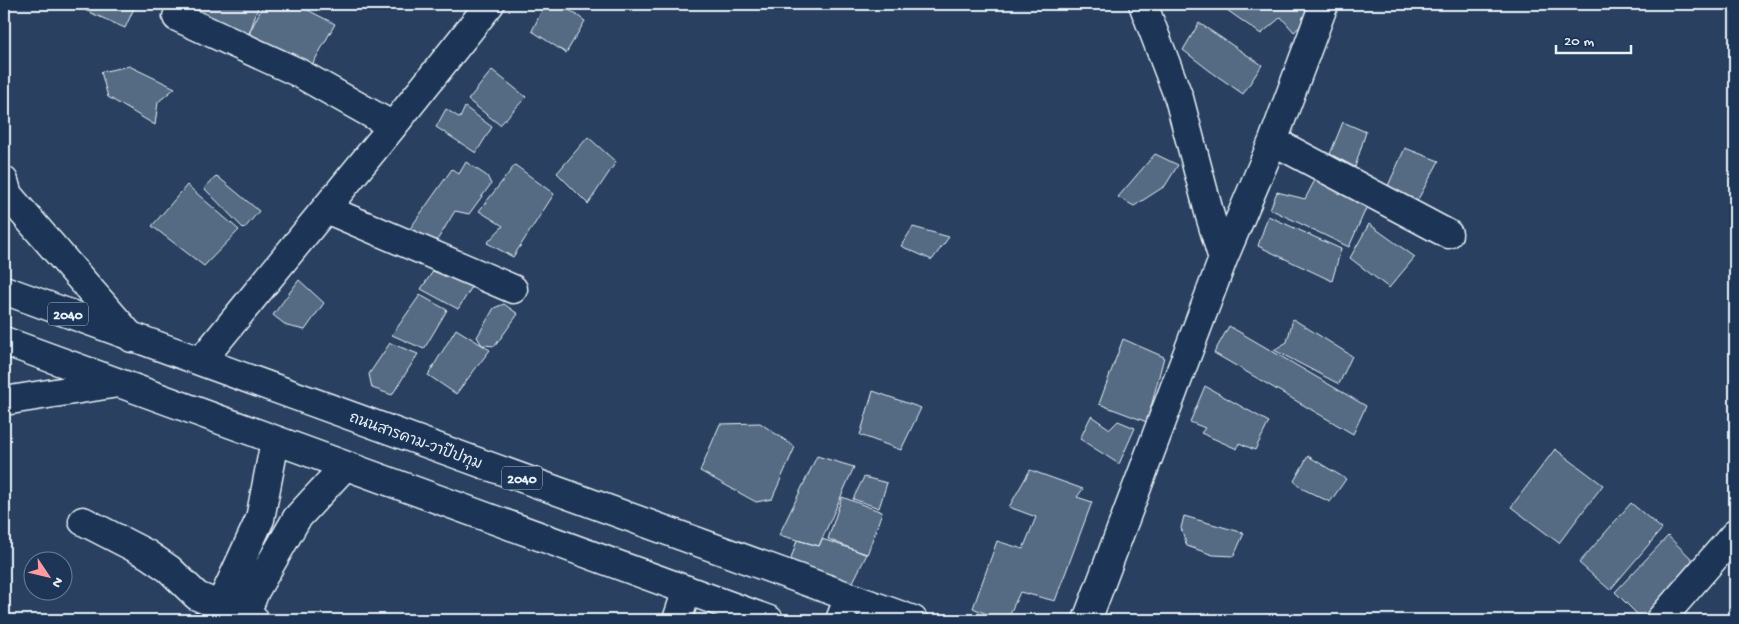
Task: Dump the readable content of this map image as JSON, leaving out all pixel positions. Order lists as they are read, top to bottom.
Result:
{
  "streets": {
    "main road": ["2040", "ถนนสารคาม-วาปีปทุม"]
  },
  "scale_bar": "20 m",
  "north": "bottom right"
}
